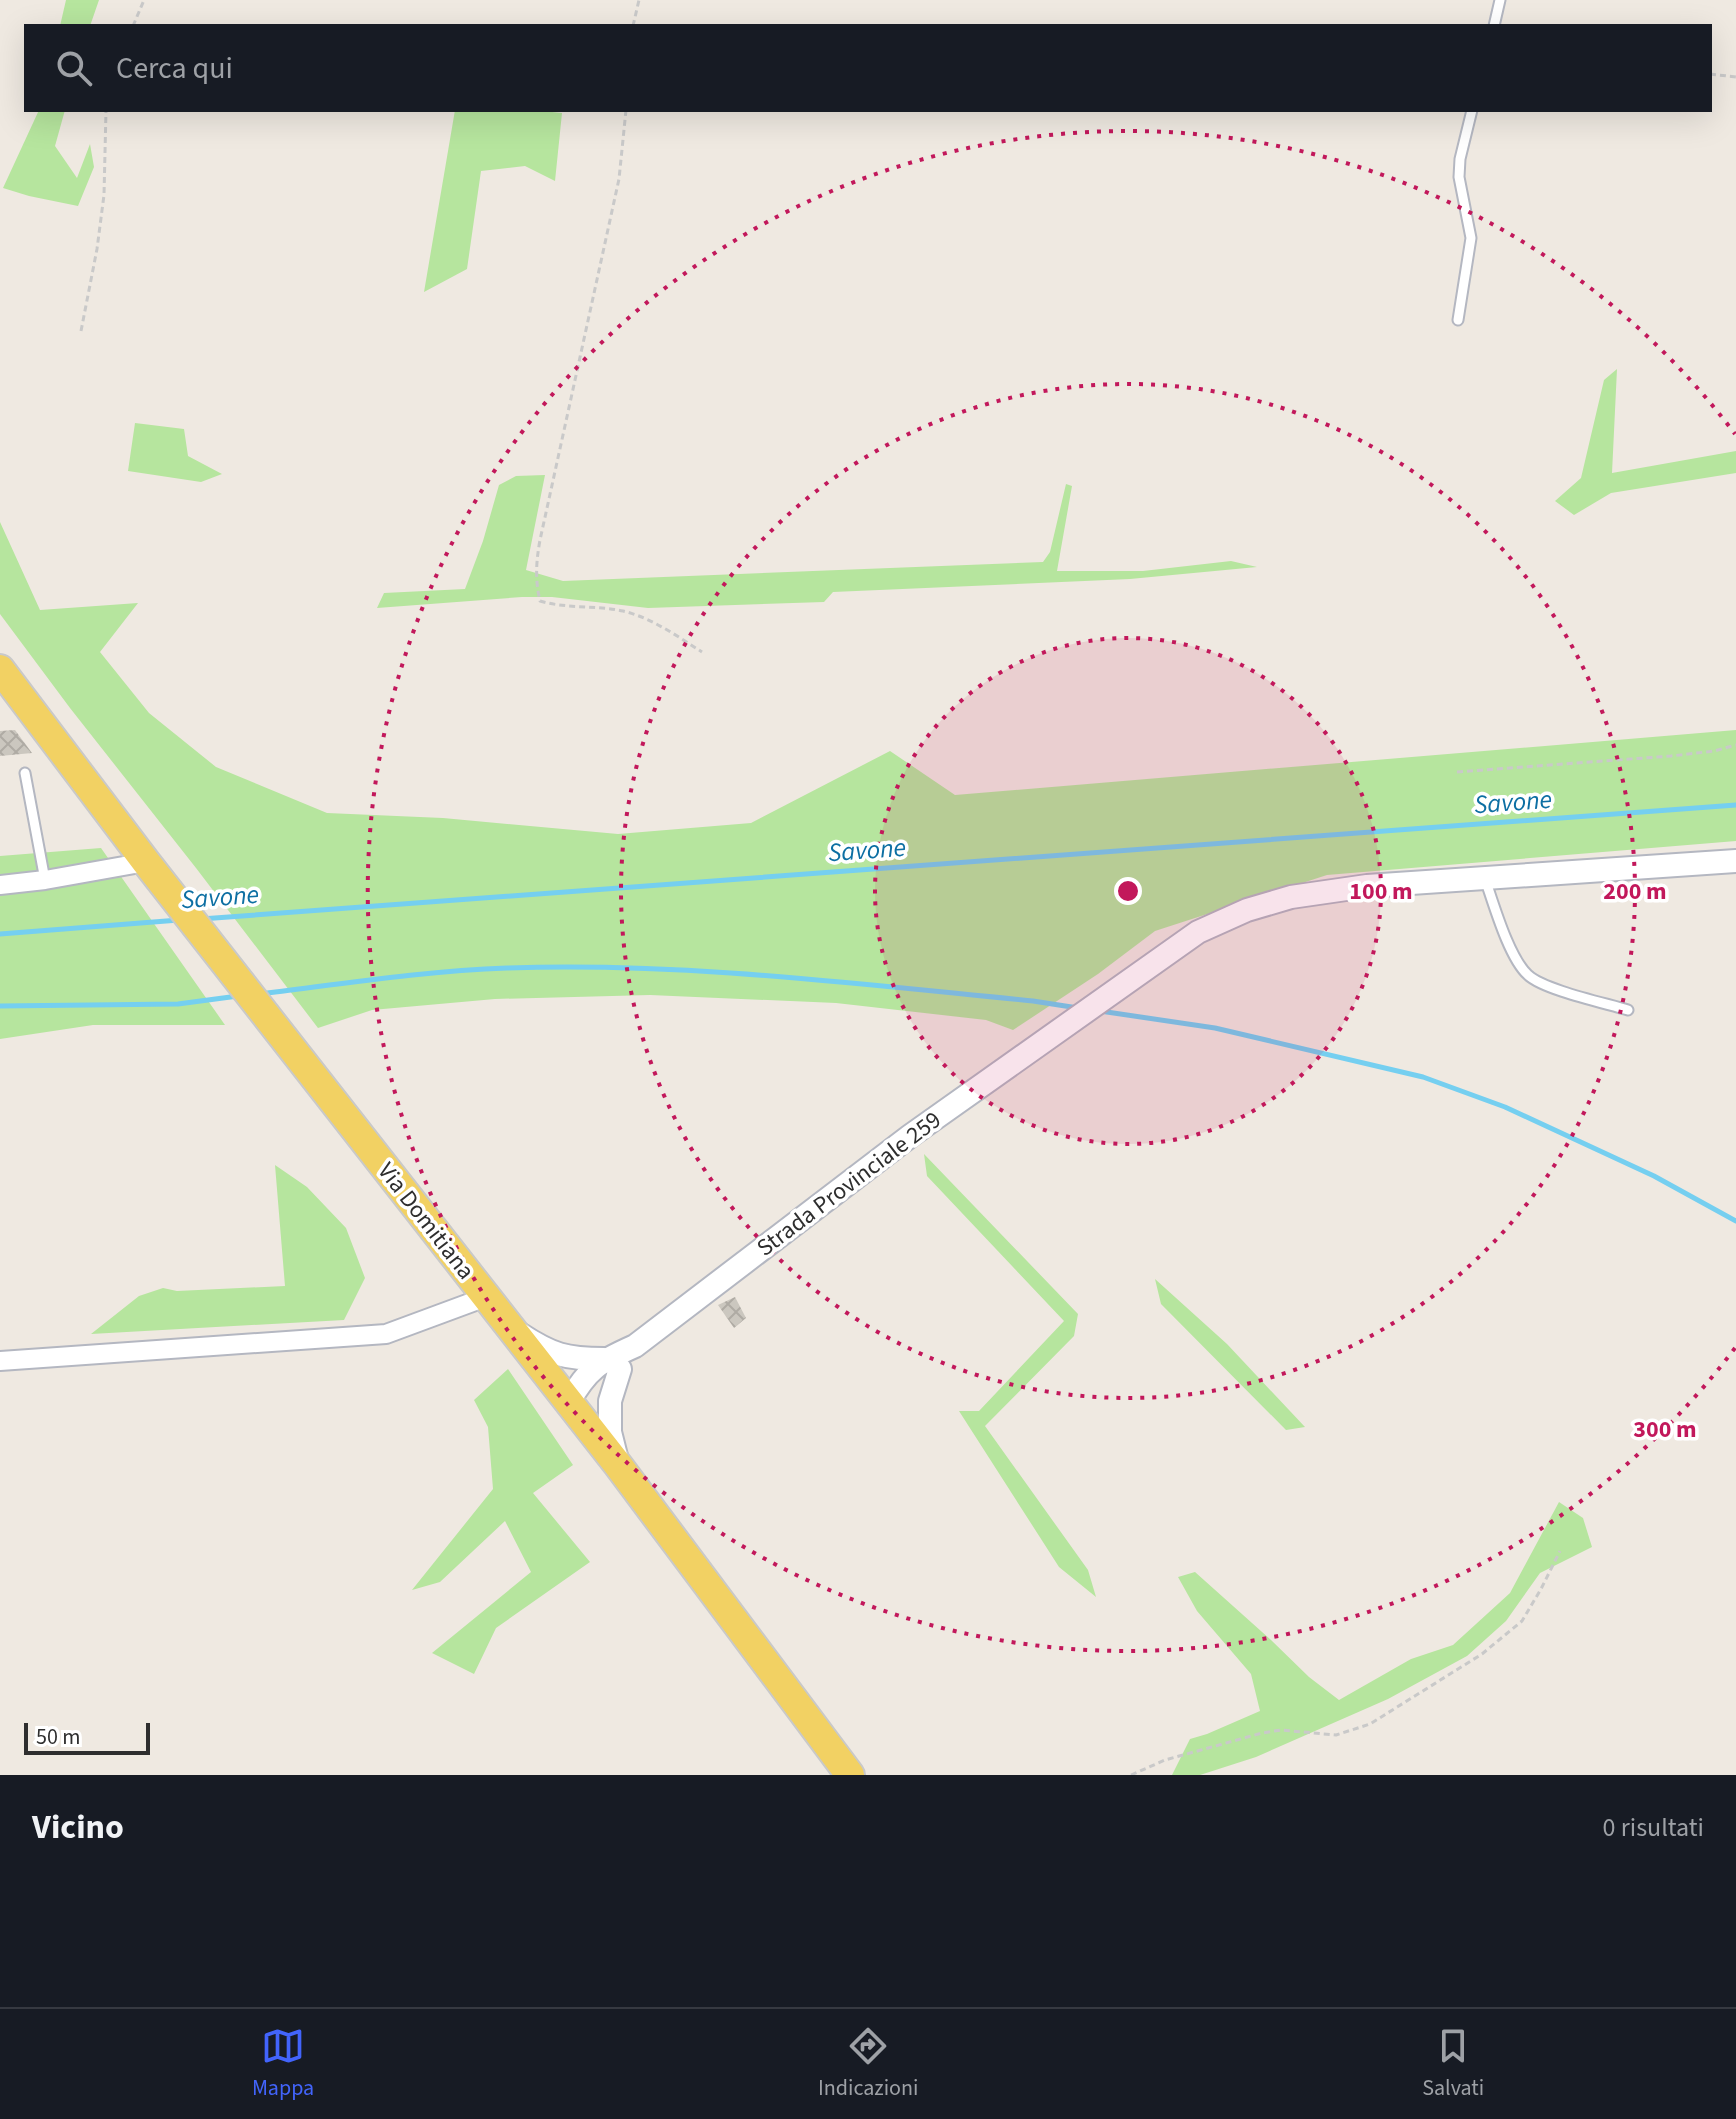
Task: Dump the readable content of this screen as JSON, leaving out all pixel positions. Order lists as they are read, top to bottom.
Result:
{
  "streets": {
    "main road": ["Via Domitiana"],
    "street": ["Strada Provinciale 259"]
  },
  "crossings": [
    ["Strada Provinciale 259", "Via Domitiana"]
  ],
  "water": ["Savone"],
  "scale_bar": "50 m",
  "page": {
    "search": "Cerca qui",
    "scale": "50 m",
    "heading": ["Vicino", "0 risultati"],
    "nav": ["Mappa", "Indicazioni", "Salvati"]
  },
  "rings": ["100 m", "200 m", "300 m"]
}
